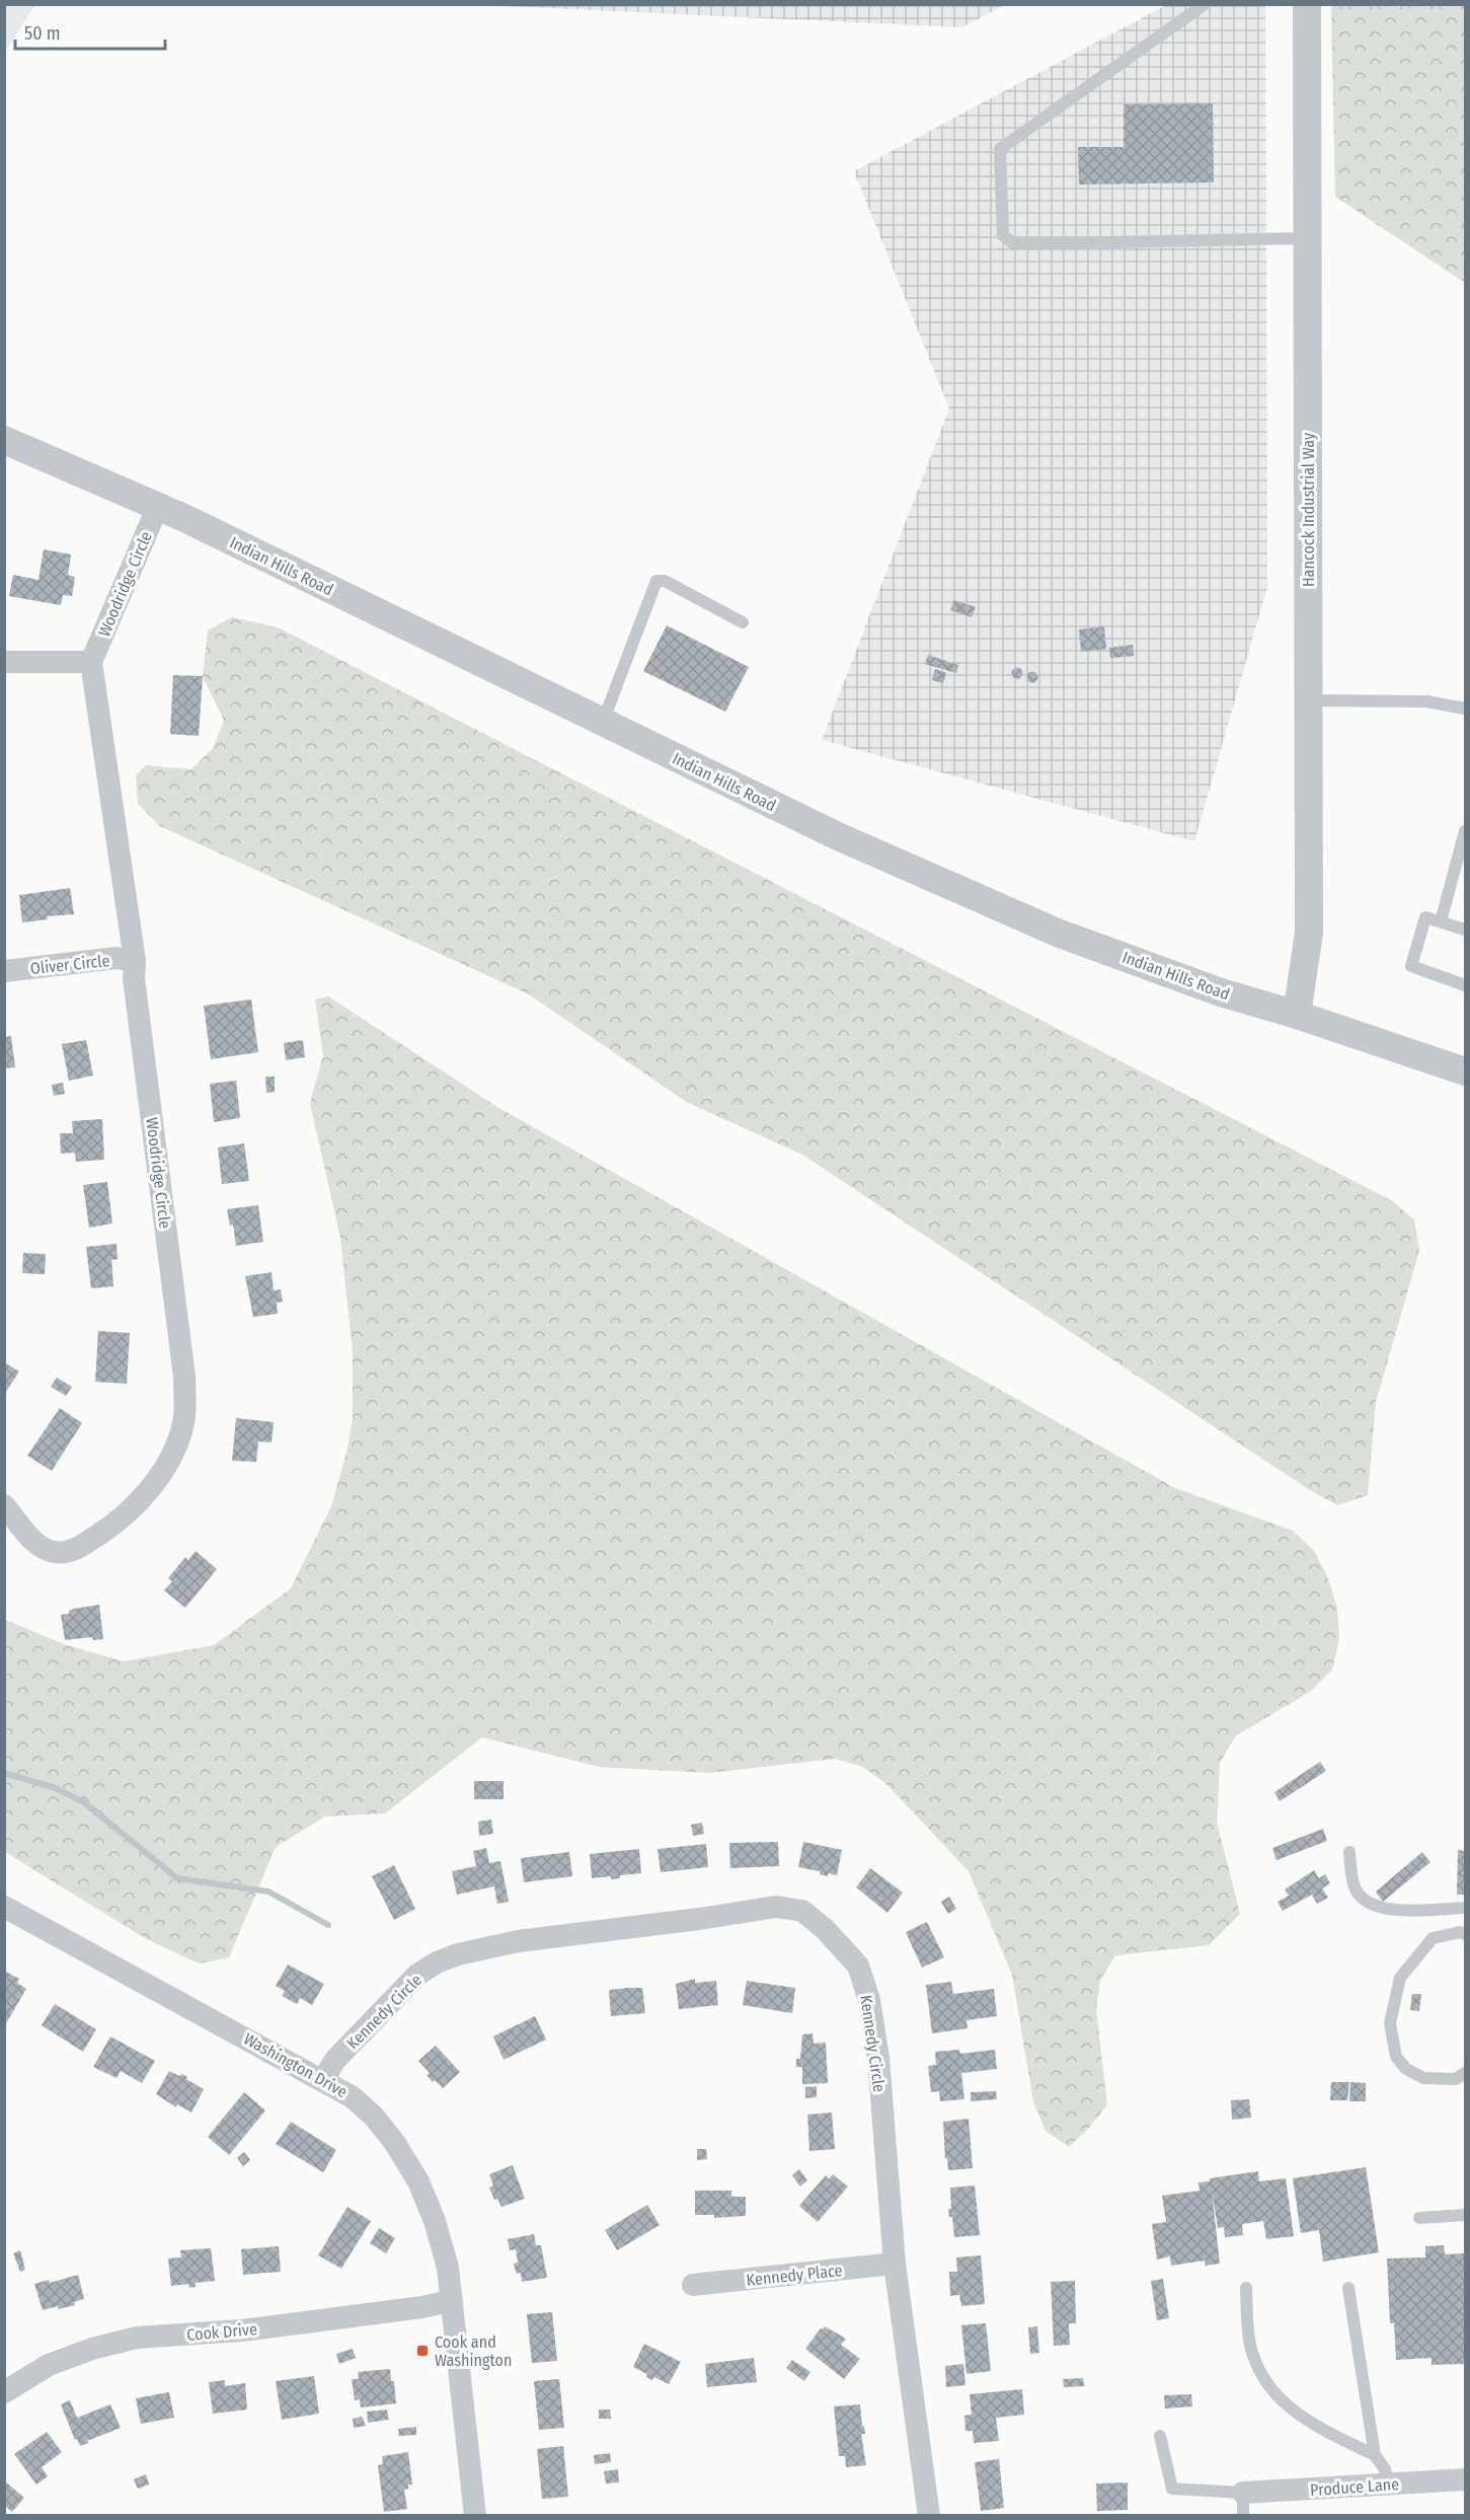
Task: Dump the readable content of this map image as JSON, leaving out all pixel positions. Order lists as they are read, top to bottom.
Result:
{
  "streets": {
    "street": [
      "Hancock Industrial Way",
      "Indian Hills Road",
      "Woodridge Circle",
      "Oliver Circle",
      "Kennedy Circle",
      "Washington Drive",
      "Kennedy Place",
      "Cook Drive",
      "Produce Lane"
    ]
  },
  "crossings": [
    ["Hancock Industrial Way", "Indian Hills Road"],
    ["Indian Hills Road", "Woodridge Circle"],
    ["Woodridge Circle", "Oliver Circle"],
    ["Kennedy Circle", "Washington Drive"],
    ["Kennedy Circle", "Kennedy Place"],
    ["Washington Drive", "Cook Drive"]
  ],
  "places": {
    "transit": ["Cook and Washington"]
  },
  "scale_bar": "50 m"
}
